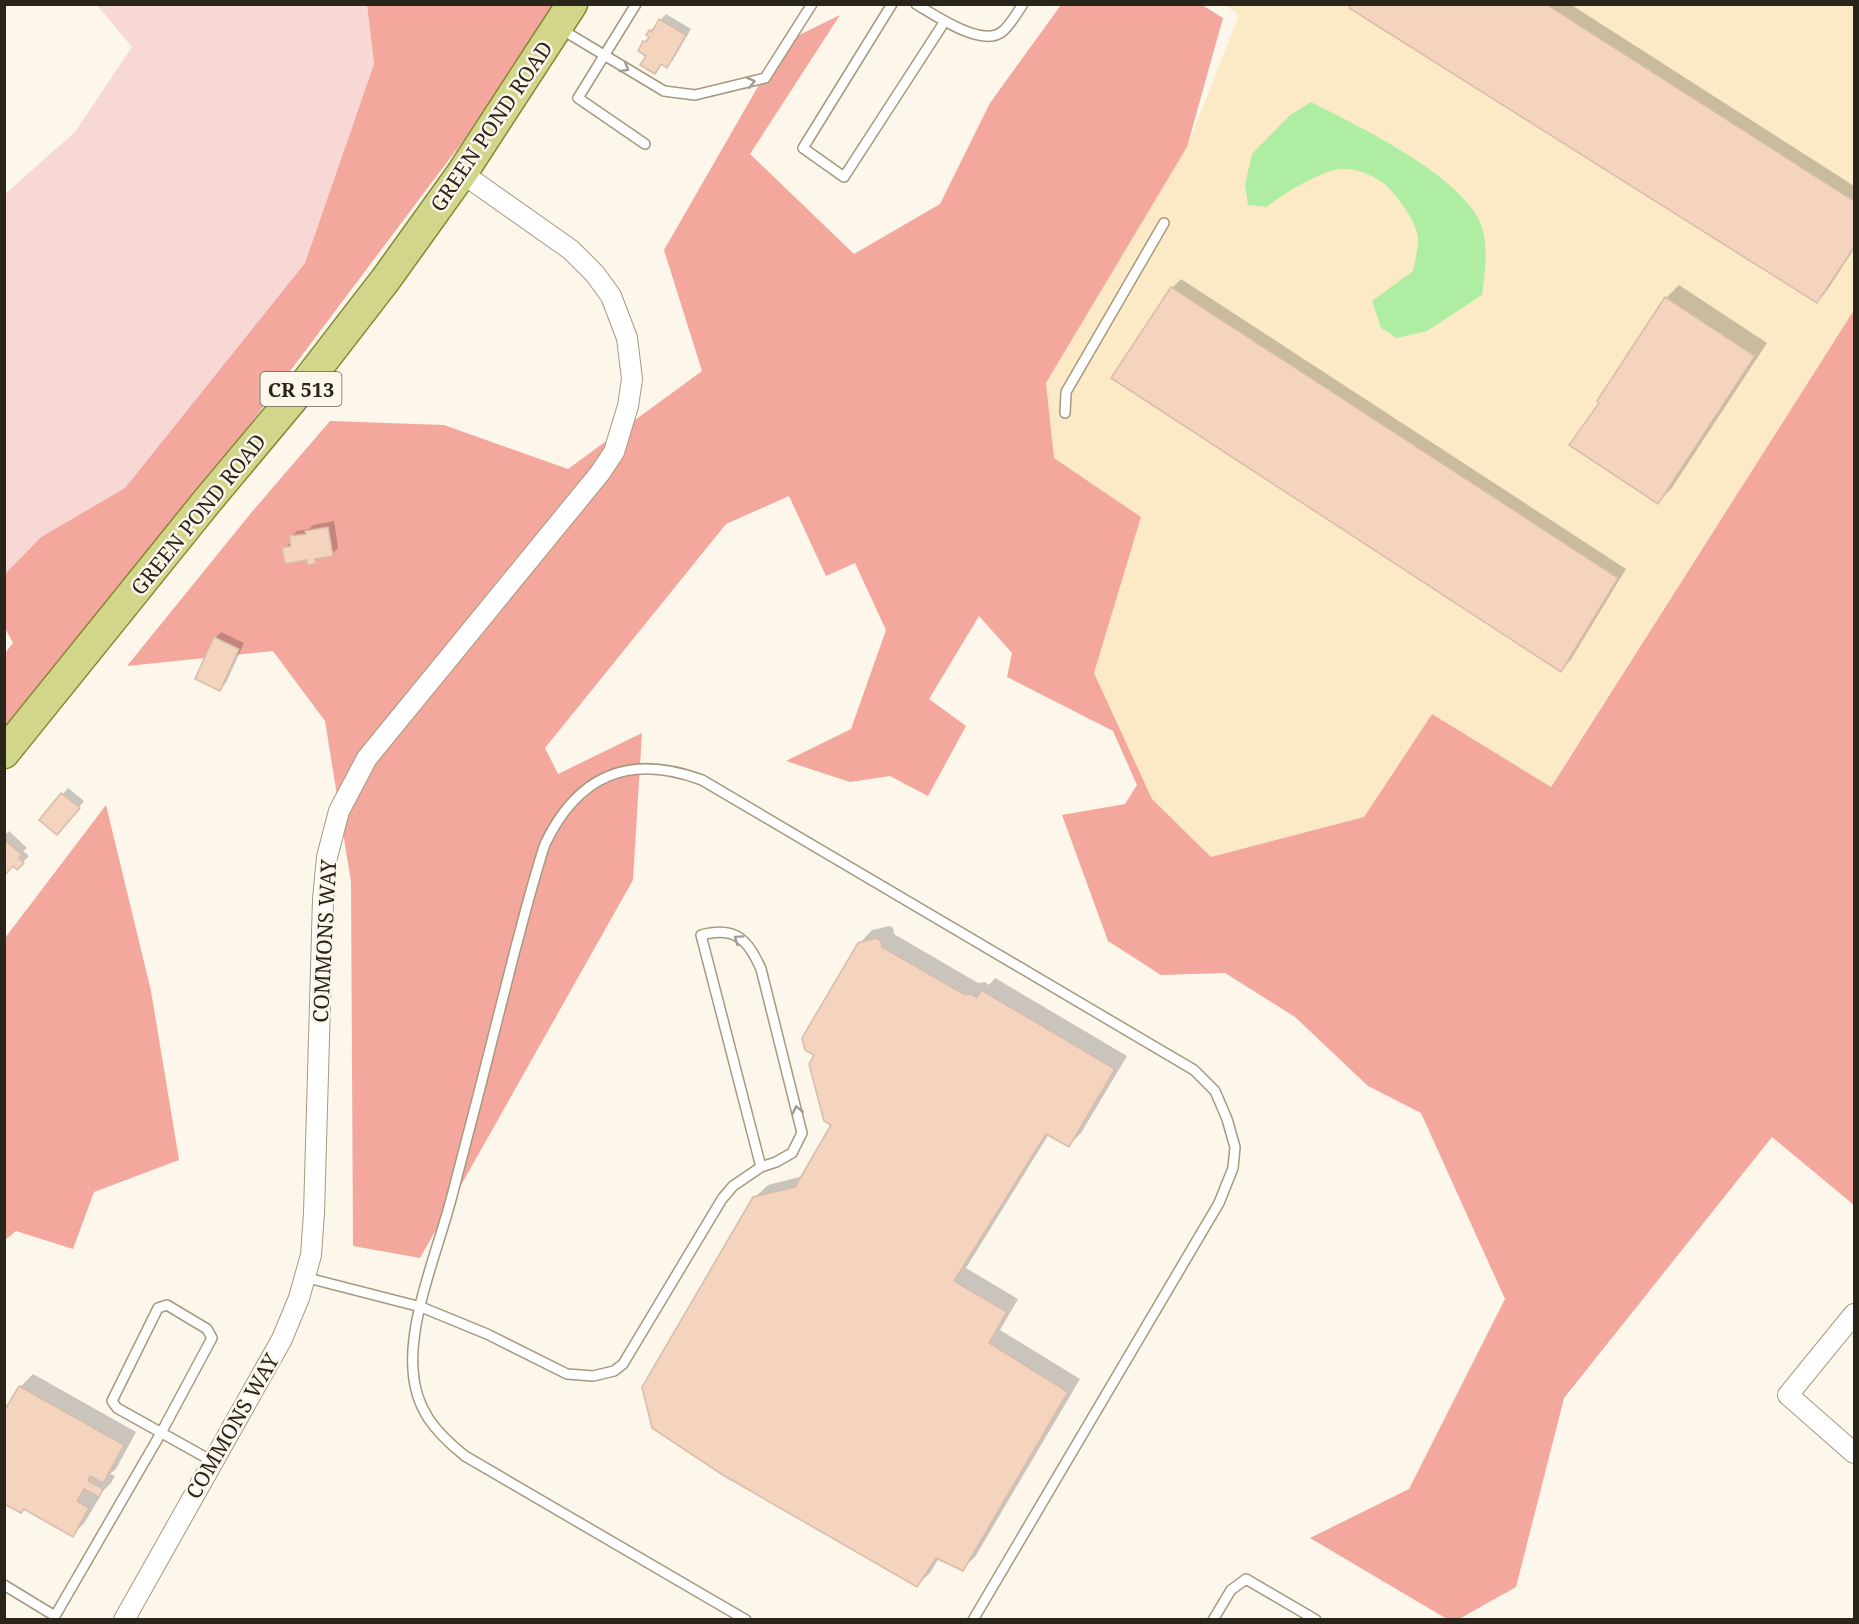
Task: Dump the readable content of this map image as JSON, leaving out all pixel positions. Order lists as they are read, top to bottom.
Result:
{
  "streets": {
    "main road": ["GREEN POND ROAD", "CR 513"],
    "street": ["COMMONS WAY"]
  },
  "crossings": [
    ["GREEN POND ROAD", "COMMONS WAY"]
  ]
}
